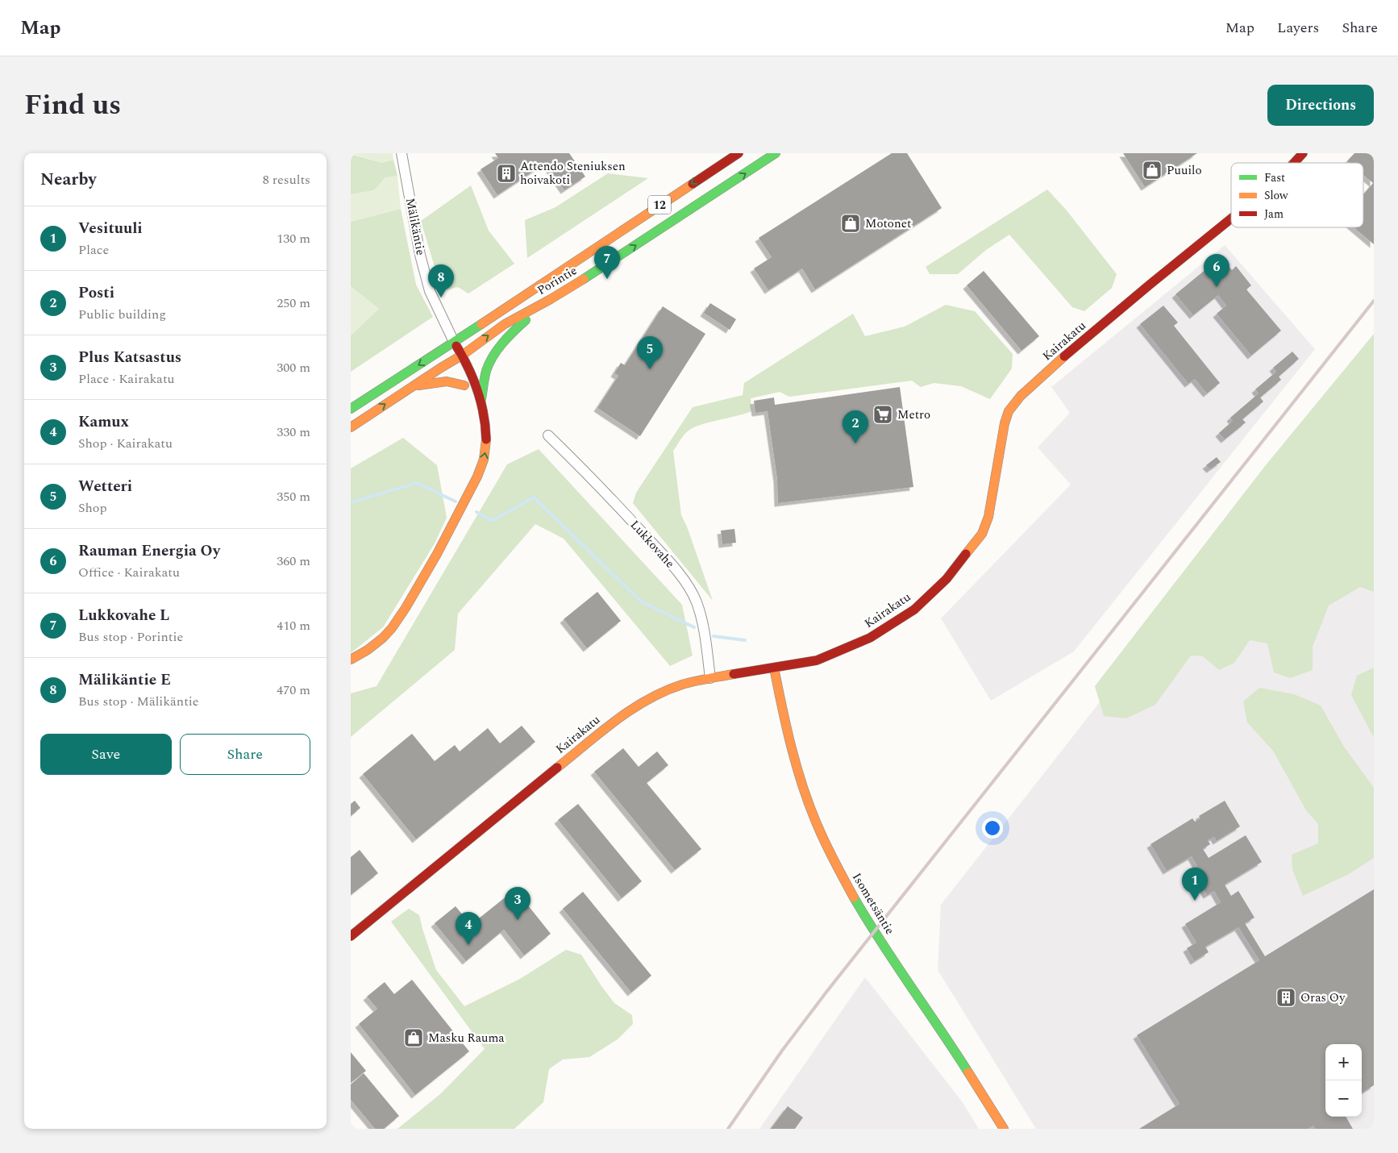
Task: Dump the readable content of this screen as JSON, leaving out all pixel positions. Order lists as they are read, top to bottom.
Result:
{
  "streets": {
    "main road": [
      "12",
      "Porintie",
      "Kairakatu",
      "Isometsäntie"
    ],
    "street": ["Mälikäntie", "Lukkovahe"]
  },
  "crossings": [
    ["Mälikäntie", "Porintie"],
    ["Kairakatu", "Lukkovahe"],
    ["Kairakatu", "Isometsäntie"]
  ],
  "places": {
    "shop": ["Puuilo", "Motonet", "Masku Rauma"],
    "building": ["Attendo Steniuksen hoivakoti", "Oras Oy"],
    "supermarket": ["Metro"]
  },
  "legend": ["Fast", "Slow", "Jam"],
  "page": {
    "header": "Map",
    "nav": ["Map", "Layers", "Share"],
    "title": "Find us",
    "buttons": [
      "Directions",
      ["Save", "Share"]
    ],
    "heading": ["Nearby", "8 results"],
    "list": [
      {
        "mark": "1",
        "name": "Vesituuli",
        "note": "Place",
        "value": "130 m"
      },
      {
        "mark": "2",
        "name": "Posti",
        "note": "Public building",
        "value": "250 m"
      },
      {
        "mark": "3",
        "name": "Plus Katsastus",
        "note": "Place · Kairakatu",
        "value": "300 m"
      },
      {
        "mark": "4",
        "name": "Kamux",
        "note": "Shop · Kairakatu",
        "value": "330 m"
      },
      {
        "mark": "5",
        "name": "Wetteri",
        "note": "Shop",
        "value": "350 m"
      },
      {
        "mark": "6",
        "name": "Rauman Energia Oy",
        "note": "Office · Kairakatu",
        "value": "360 m"
      },
      {
        "mark": "7",
        "name": "Lukkovahe L",
        "note": "Bus stop · Porintie",
        "value": "410 m"
      },
      {
        "mark": "8",
        "name": "Mälikäntie E",
        "note": "Bus stop · Mälikäntie",
        "value": "470 m"
      }
    ],
    "pins": [
      "7",
      "6",
      "8",
      "5",
      "2",
      "1",
      "3",
      "4"
    ],
    "map_buttons": ["+", "−"]
  }
}
